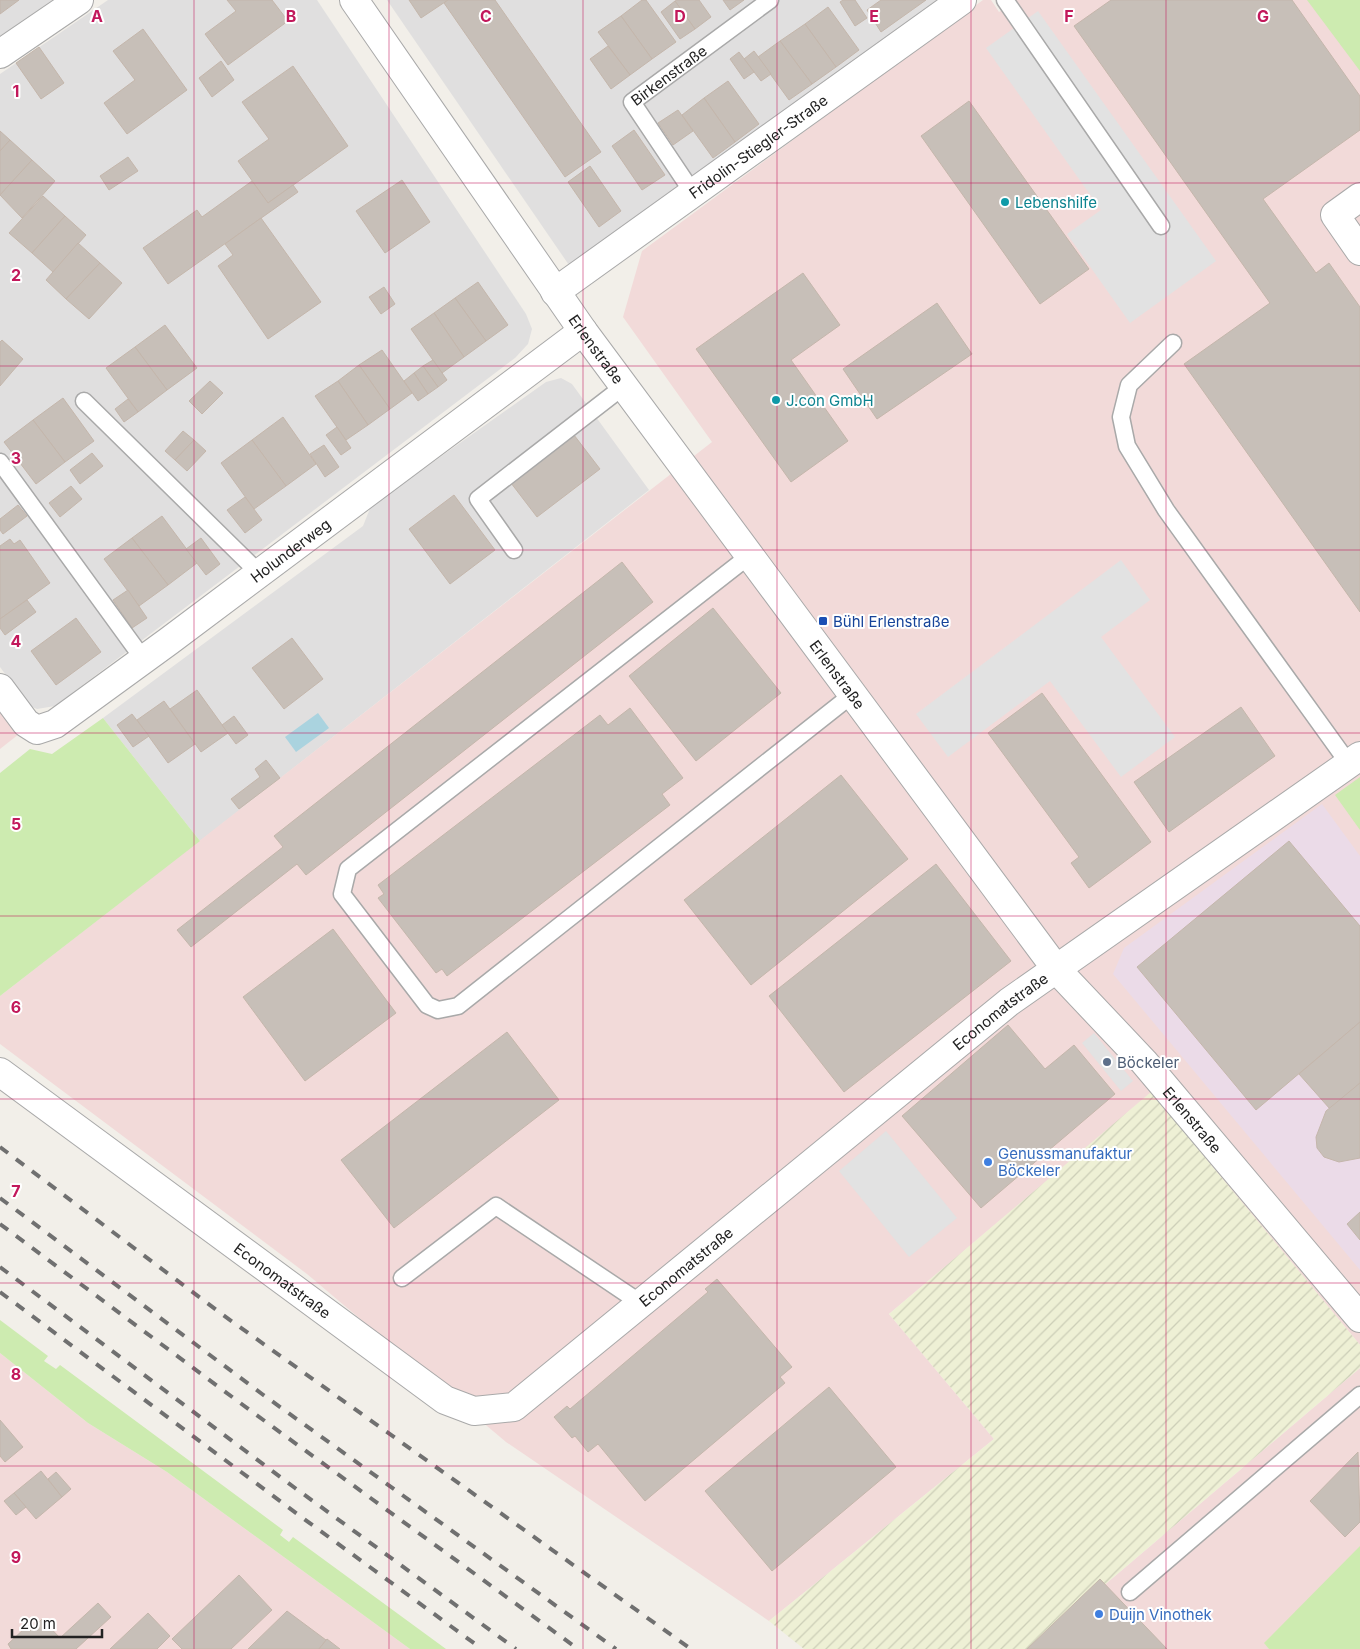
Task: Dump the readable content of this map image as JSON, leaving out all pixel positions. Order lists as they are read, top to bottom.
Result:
{
  "streets": {
    "street": [
      "Fridolin-Stiegler-Straße",
      "Erlenstraße",
      "Holunderweg",
      "Economatstraße"
    ],
    "lane": ["Birkenstraße"]
  },
  "crossings": [
    ["Birkenstraße", "Fridolin-Stiegler-Straße"],
    ["Fridolin-Stiegler-Straße", "Erlenstraße"],
    ["Erlenstraße", "Holunderweg"],
    ["Erlenstraße", "Economatstraße"]
  ],
  "places": {
    "other": [
      "Lebenshilfe",
      "J.con GmbH",
      "Böckeler",
      "Genussmanufaktur Böckeler",
      "Duijn Vinothek"
    ],
    "transit": ["Bühl Erlenstraße"]
  },
  "scale_bar": "20 m",
  "grid": {
    "columns": [
      "A",
      "B",
      "C",
      "D",
      "E",
      "F",
      "G"
    ],
    "rows": [
      "1",
      "2",
      "3",
      "4",
      "5",
      "6",
      "7",
      "8",
      "9"
    ]
  }
}
